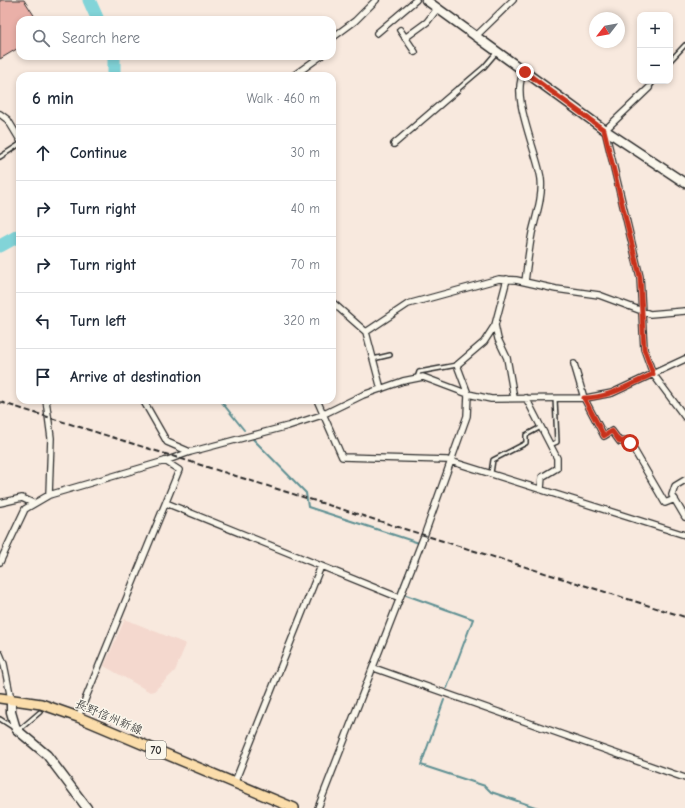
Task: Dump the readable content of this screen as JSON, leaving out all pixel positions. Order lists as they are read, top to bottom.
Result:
{
  "streets": {
    "main road": ["長野信州新線", "70"]
  },
  "north": "bottom left",
  "page": {
    "map_buttons": ["+", "−"],
    "search": "Search here",
    "heading": ["6 min", "Walk · 460 m"],
    "list": [
      ["Continue", "30 m"],
      ["Turn right", "40 m"],
      ["Turn right", "70 m"],
      ["Turn left", "320 m"],
      "Arrive at destination"
    ]
  }
}
